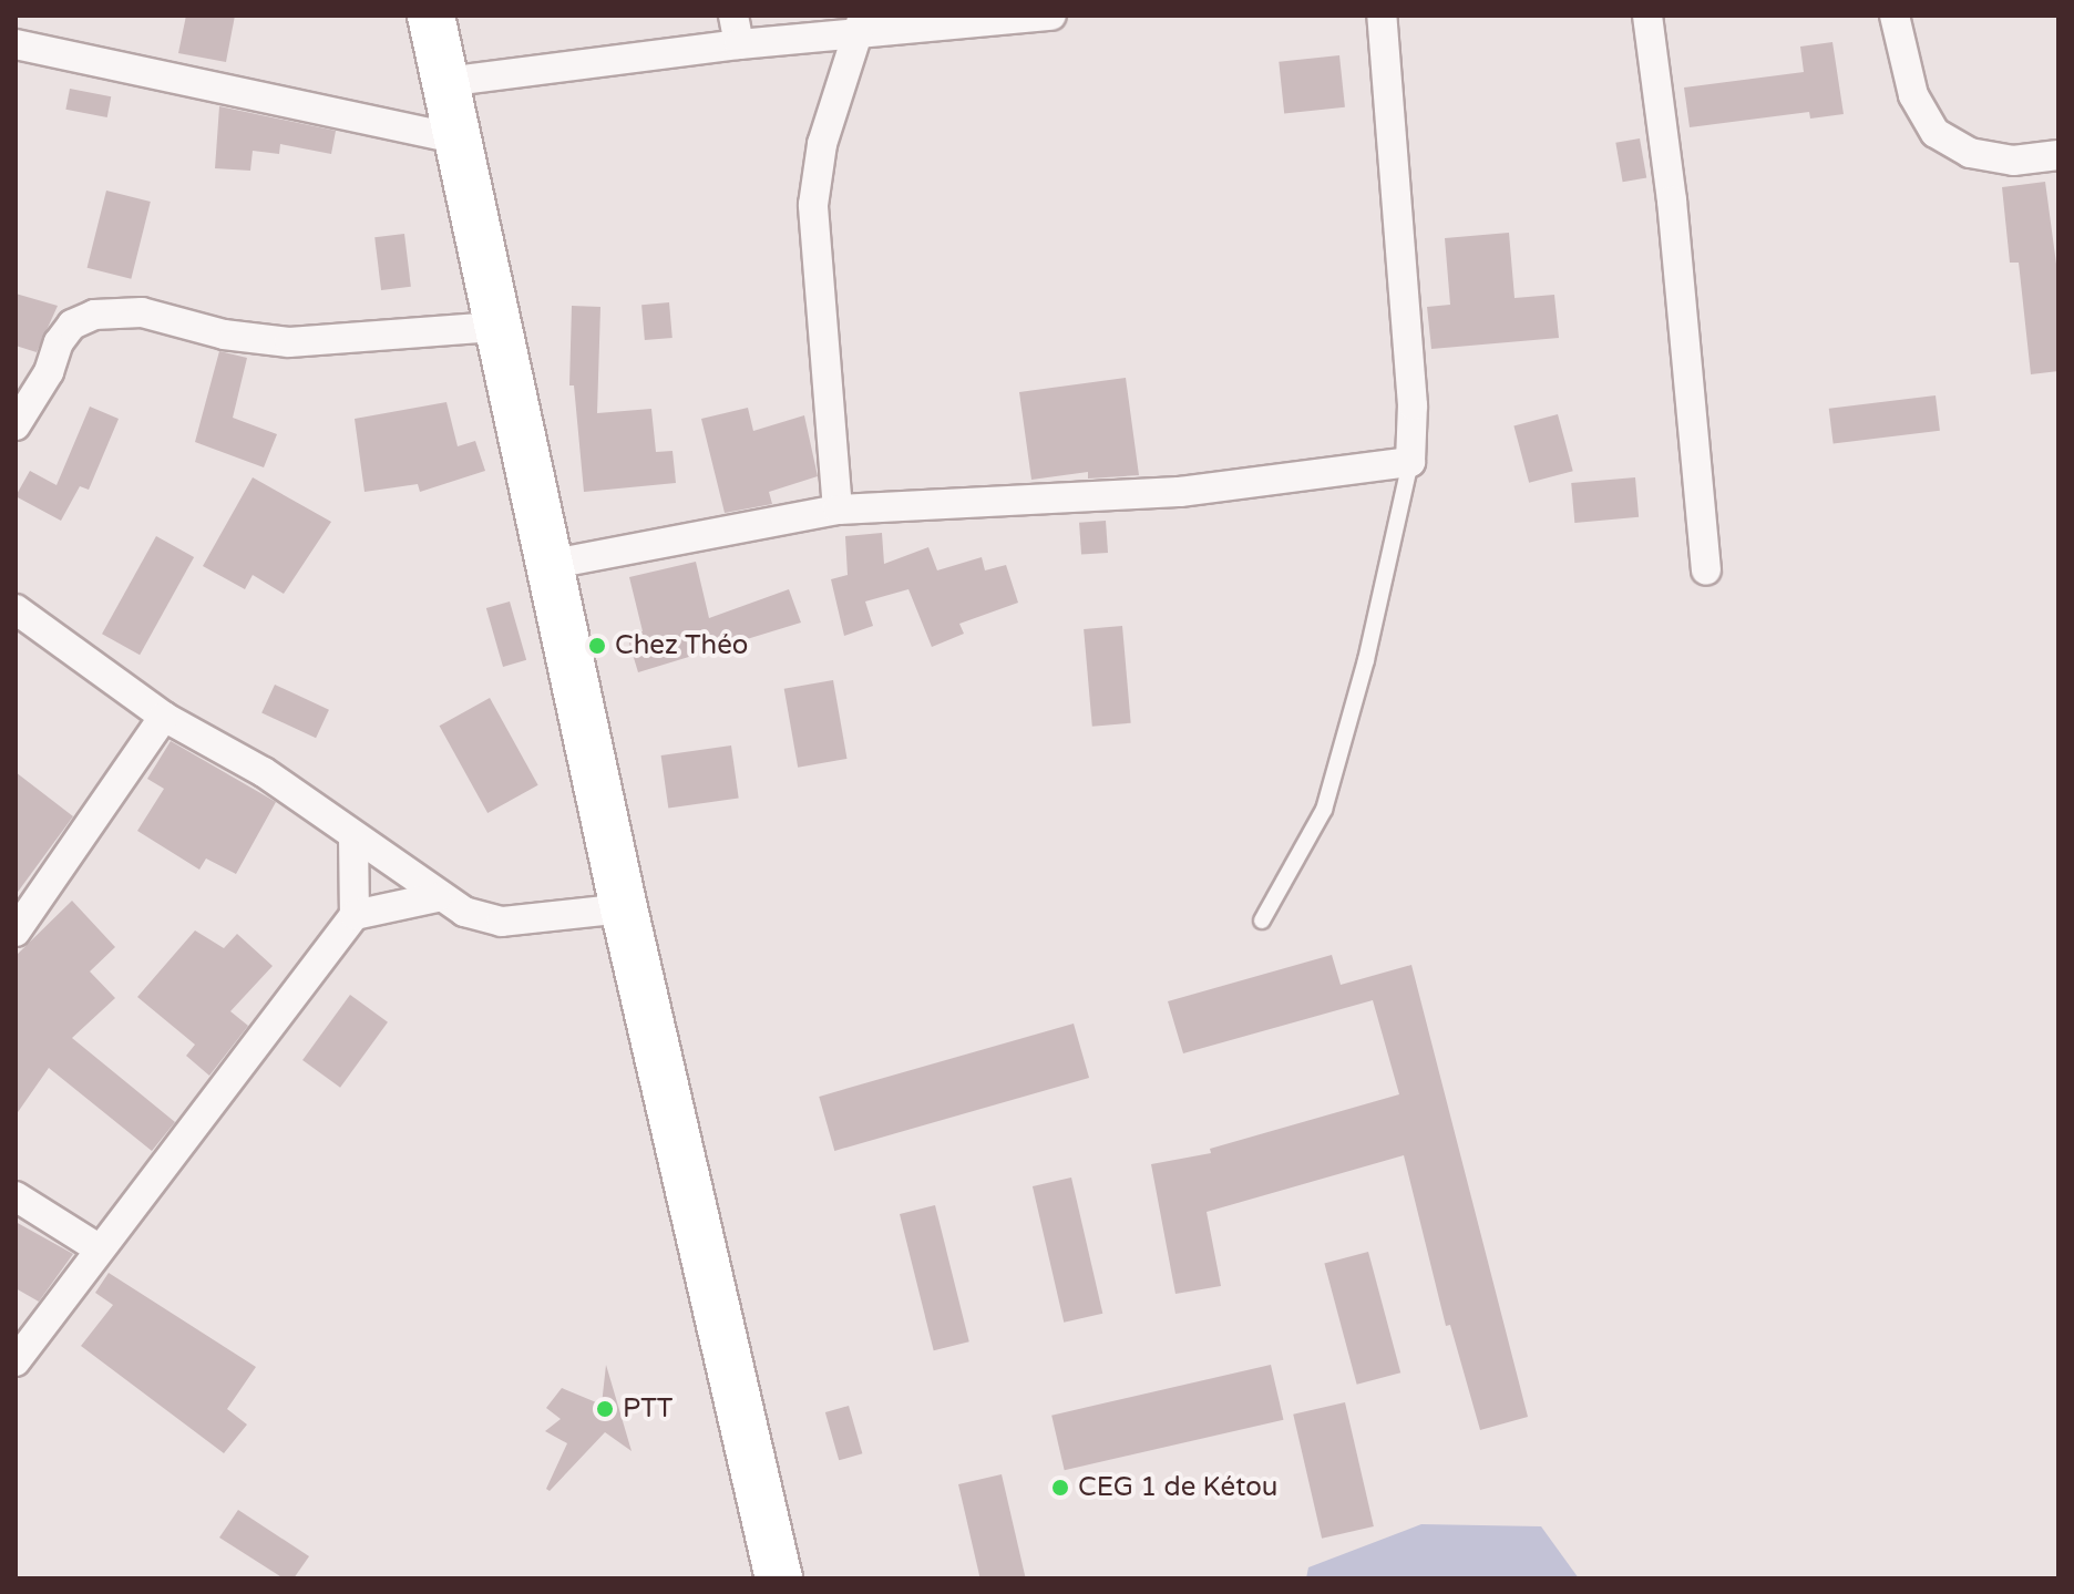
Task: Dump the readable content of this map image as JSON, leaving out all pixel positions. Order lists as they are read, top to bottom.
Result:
{
  "places": ["Chez Théo", "PTT", "CEG 1 de Kétou"]
}
